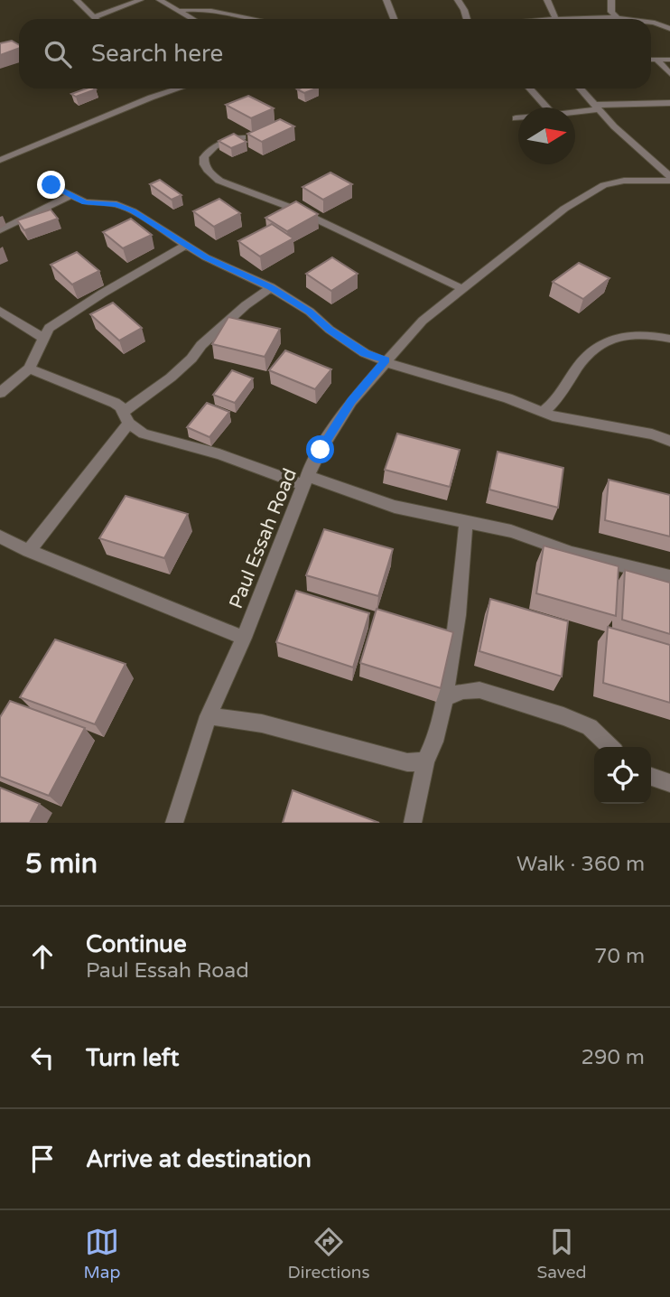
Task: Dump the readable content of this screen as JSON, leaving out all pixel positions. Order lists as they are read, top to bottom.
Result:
{
  "streets": {
    "street": ["Paul Essah Road"]
  },
  "north": "right",
  "page": {
    "search": "Search here",
    "heading": ["5 min", "Walk · 360 m"],
    "list": [
      ["Continue", "Paul Essah Road", "70 m"],
      ["Turn left", "290 m"],
      "Arrive at destination"
    ],
    "nav": ["Map", "Directions", "Saved"]
  }
}
